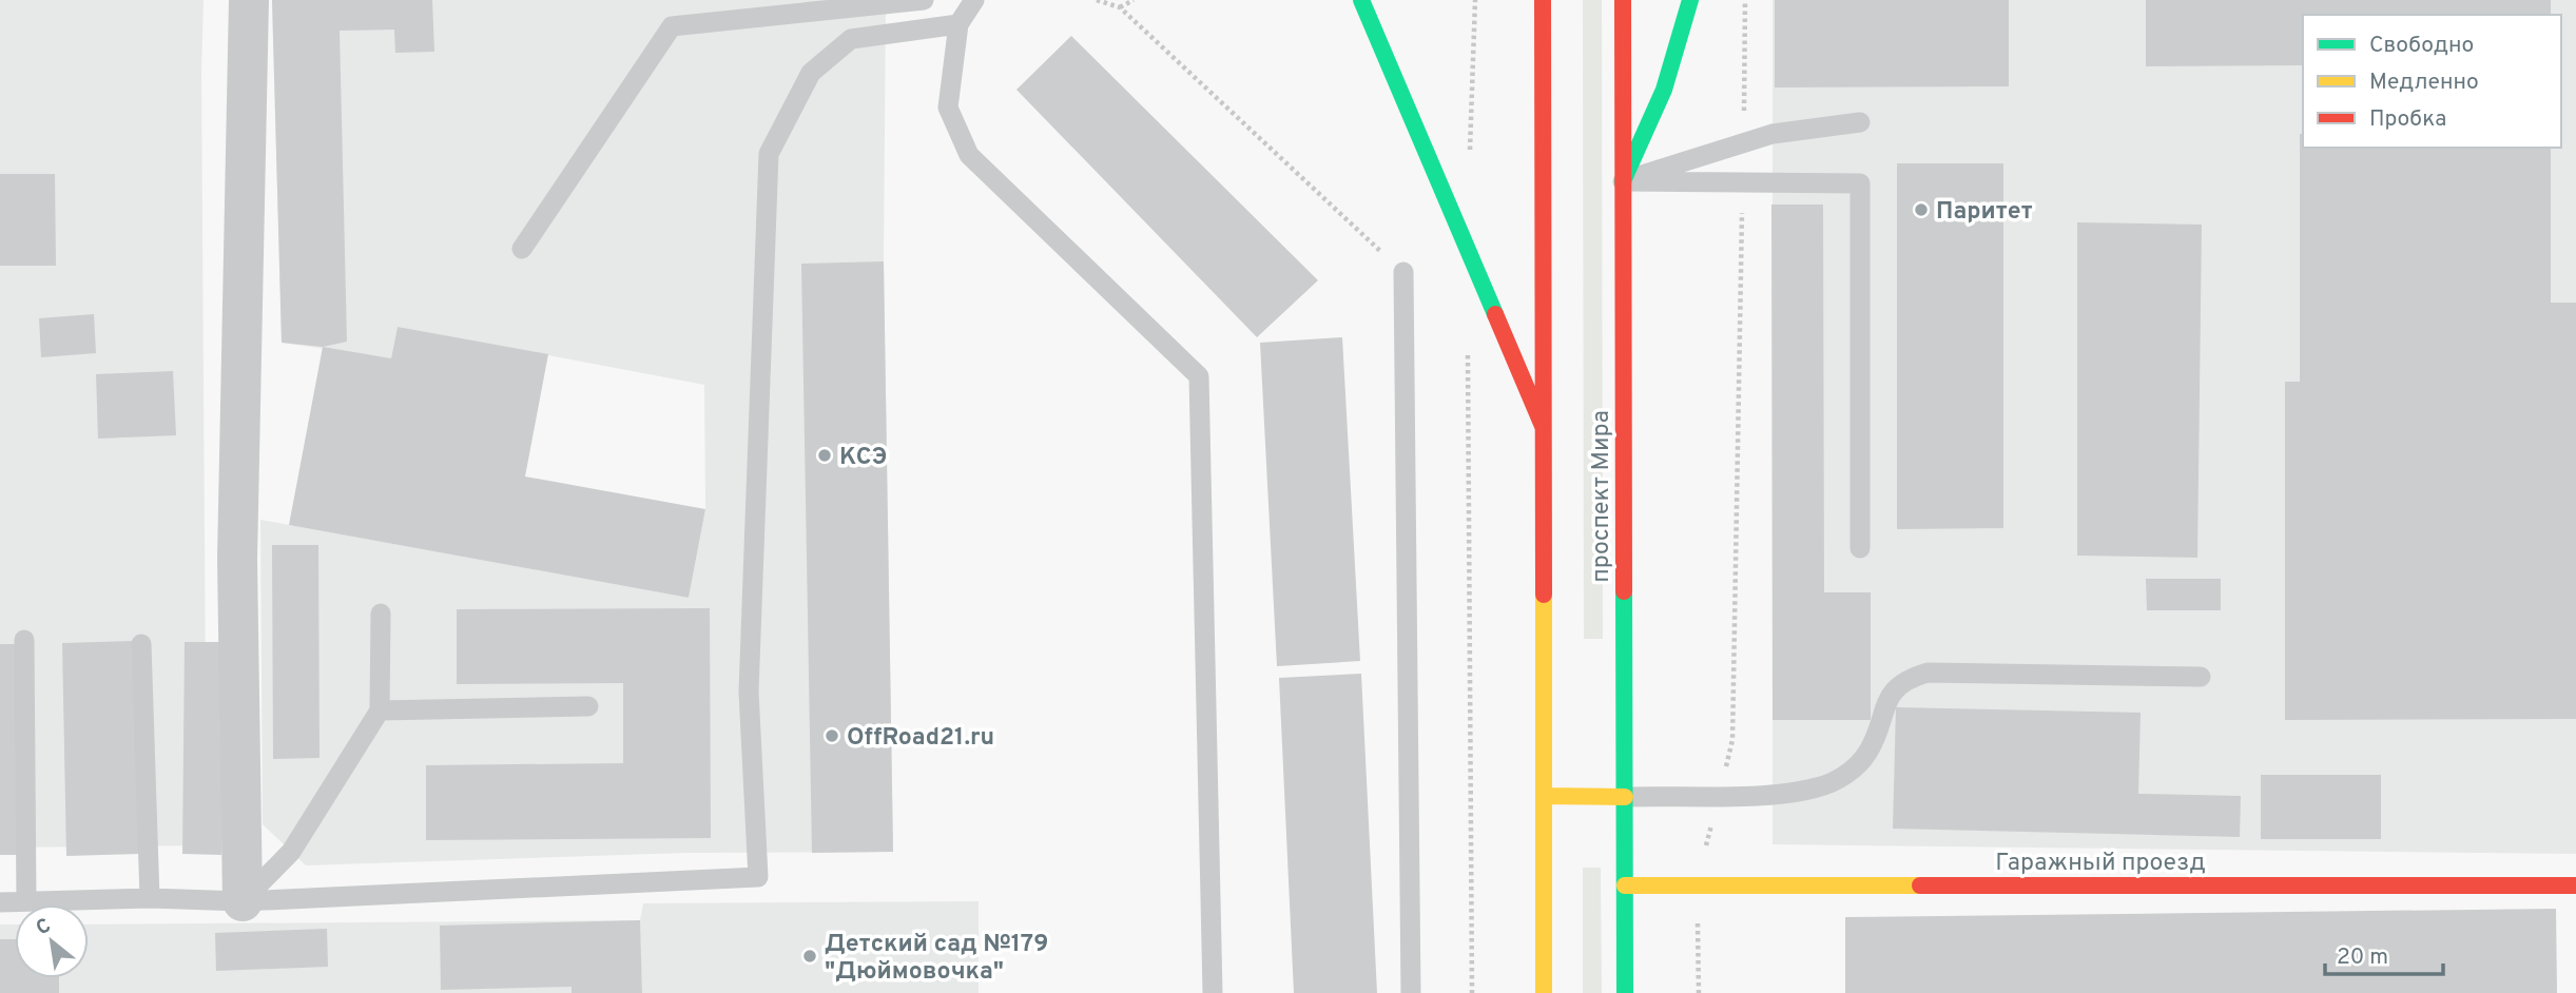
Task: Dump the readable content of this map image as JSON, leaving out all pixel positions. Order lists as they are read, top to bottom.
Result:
{
  "streets": {
    "main road": ["проспект Мира", "Гаражный проезд"]
  },
  "crossings": [
    ["проспект Мира", "Гаражный проезд"]
  ],
  "places": [
    "Паритет",
    "КСЭ",
    "OffRoad21.ru",
    "Детский сад №179 \"Дюймовочка\""
  ],
  "legend": ["Свободно", "Медленно", "Пробка"],
  "scale_bar": "20 m",
  "north": "top left"
}
